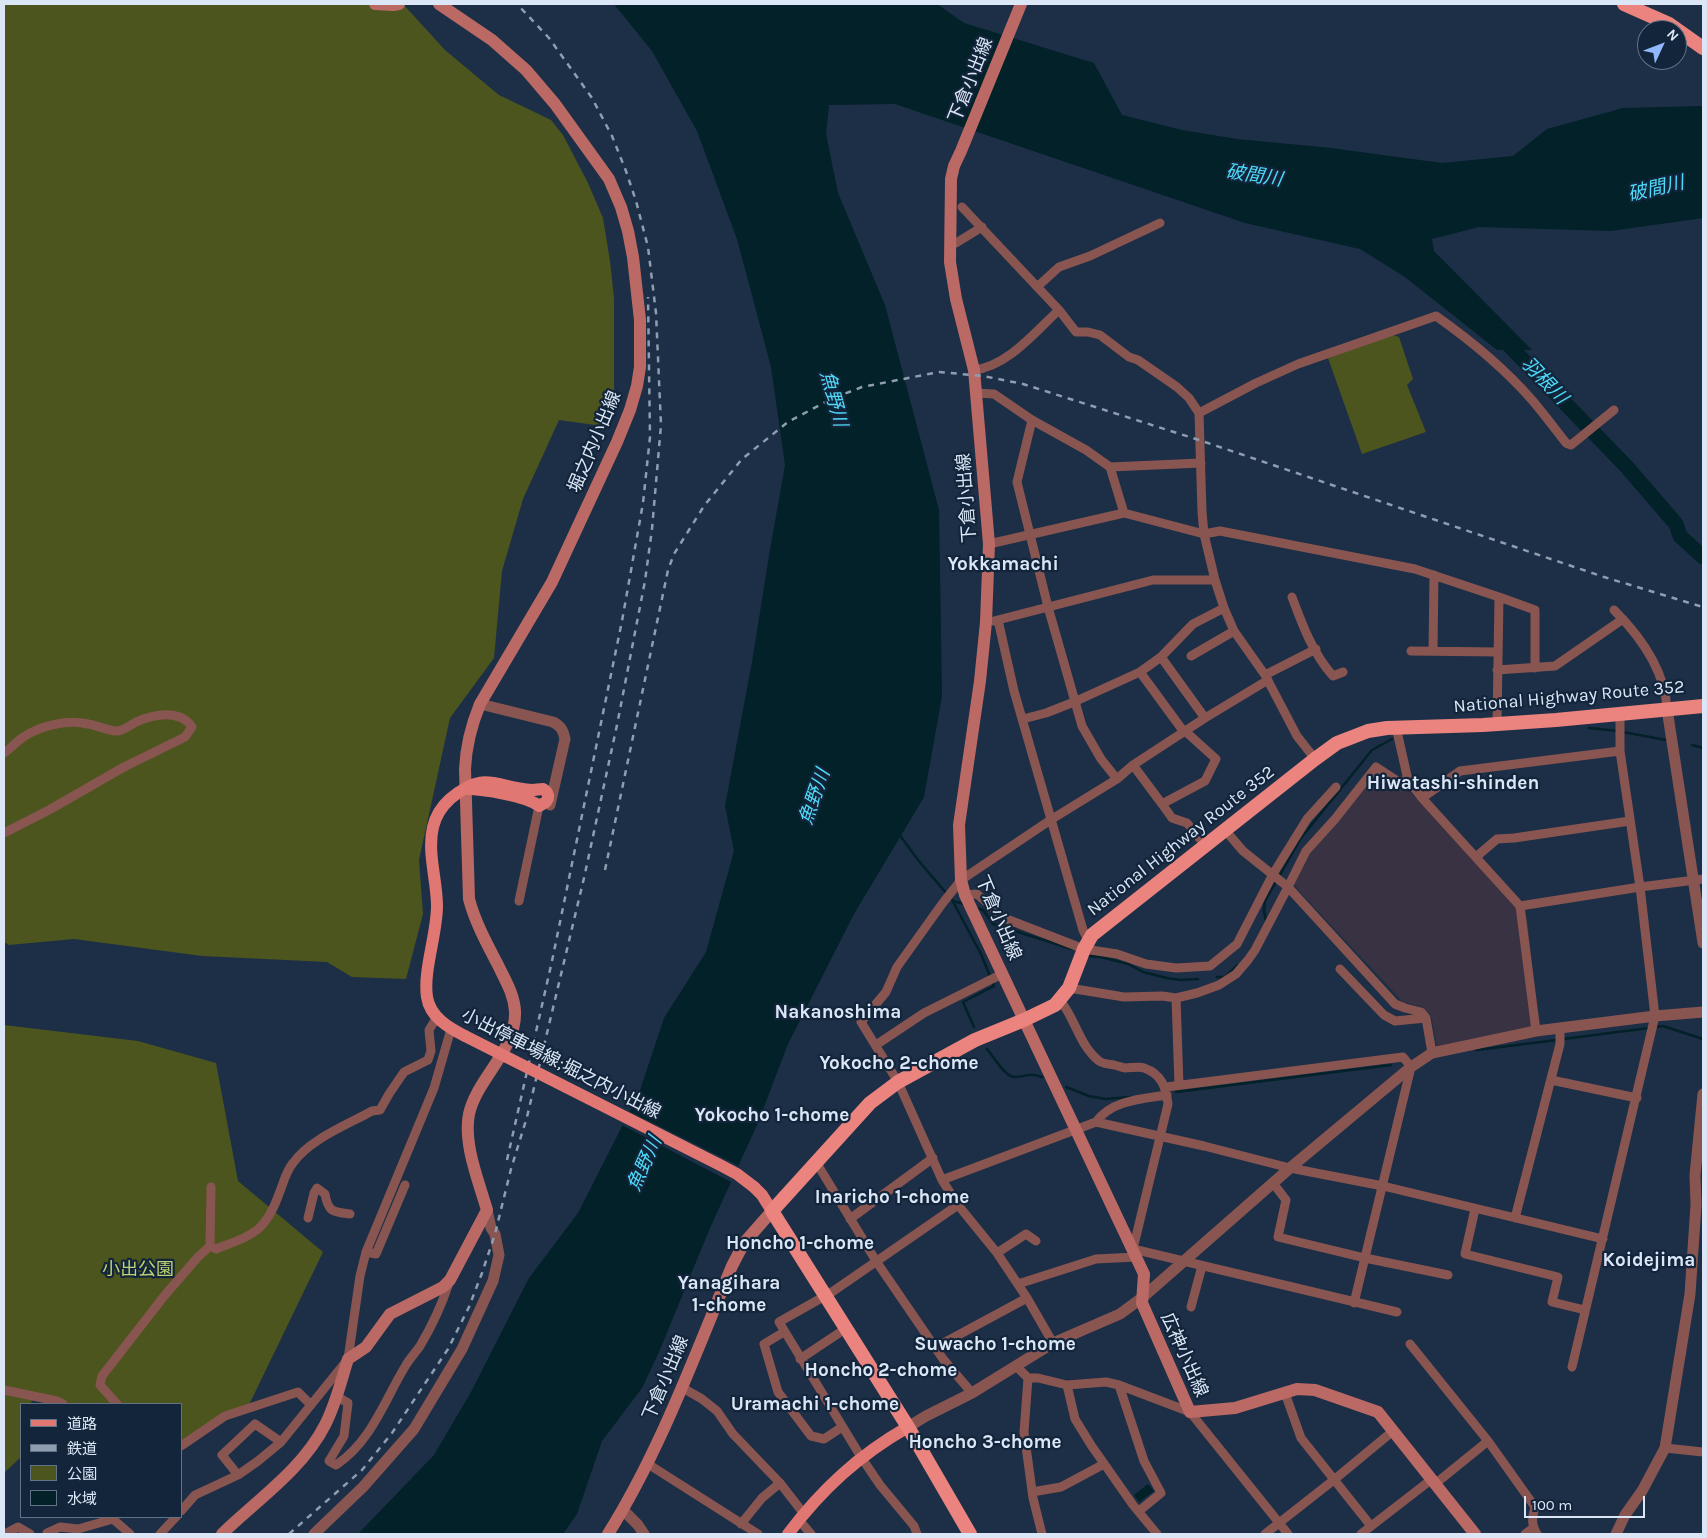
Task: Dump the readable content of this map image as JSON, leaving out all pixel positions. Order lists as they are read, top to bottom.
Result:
{
  "streets": {
    "highway": ["National Highway Route 352"],
    "main road": [
      "下倉小出線",
      "堀之内小出線",
      "小出停車場線;堀之内小出線",
      "広神小出線"
    ]
  },
  "crossings": [
    ["下倉小出線", "National Highway Route 352"],
    ["下倉小出線", "小出停車場線;堀之内小出線"],
    ["下倉小出線", "広神小出線"],
    ["堀之内小出線", "小出停車場線;堀之内小出線"],
    ["National Highway Route 352", "小出停車場線;堀之内小出線"],
    ["National Highway Route 352", "広神小出線"]
  ],
  "districts": [
    "Yokkamachi",
    "Hiwatashi-shinden",
    "Nakanoshima",
    "Yokocho 2-chome",
    "Yokocho 1-chome",
    "Inaricho 1-chome",
    "Honcho 1-chome",
    "Koidejima",
    "Yanagihara 1-chome",
    "Suwacho 1-chome",
    "Honcho 2-chome",
    "Uramachi 1-chome",
    "Honcho 3-chome"
  ],
  "water": ["破間川", "羽根川", "魚野川"],
  "parks": ["小出公園"],
  "legend": [
    "道路",
    "鉄道",
    "公園",
    "水域"
  ],
  "scale_bar": "100 m",
  "north": "top right"
}
